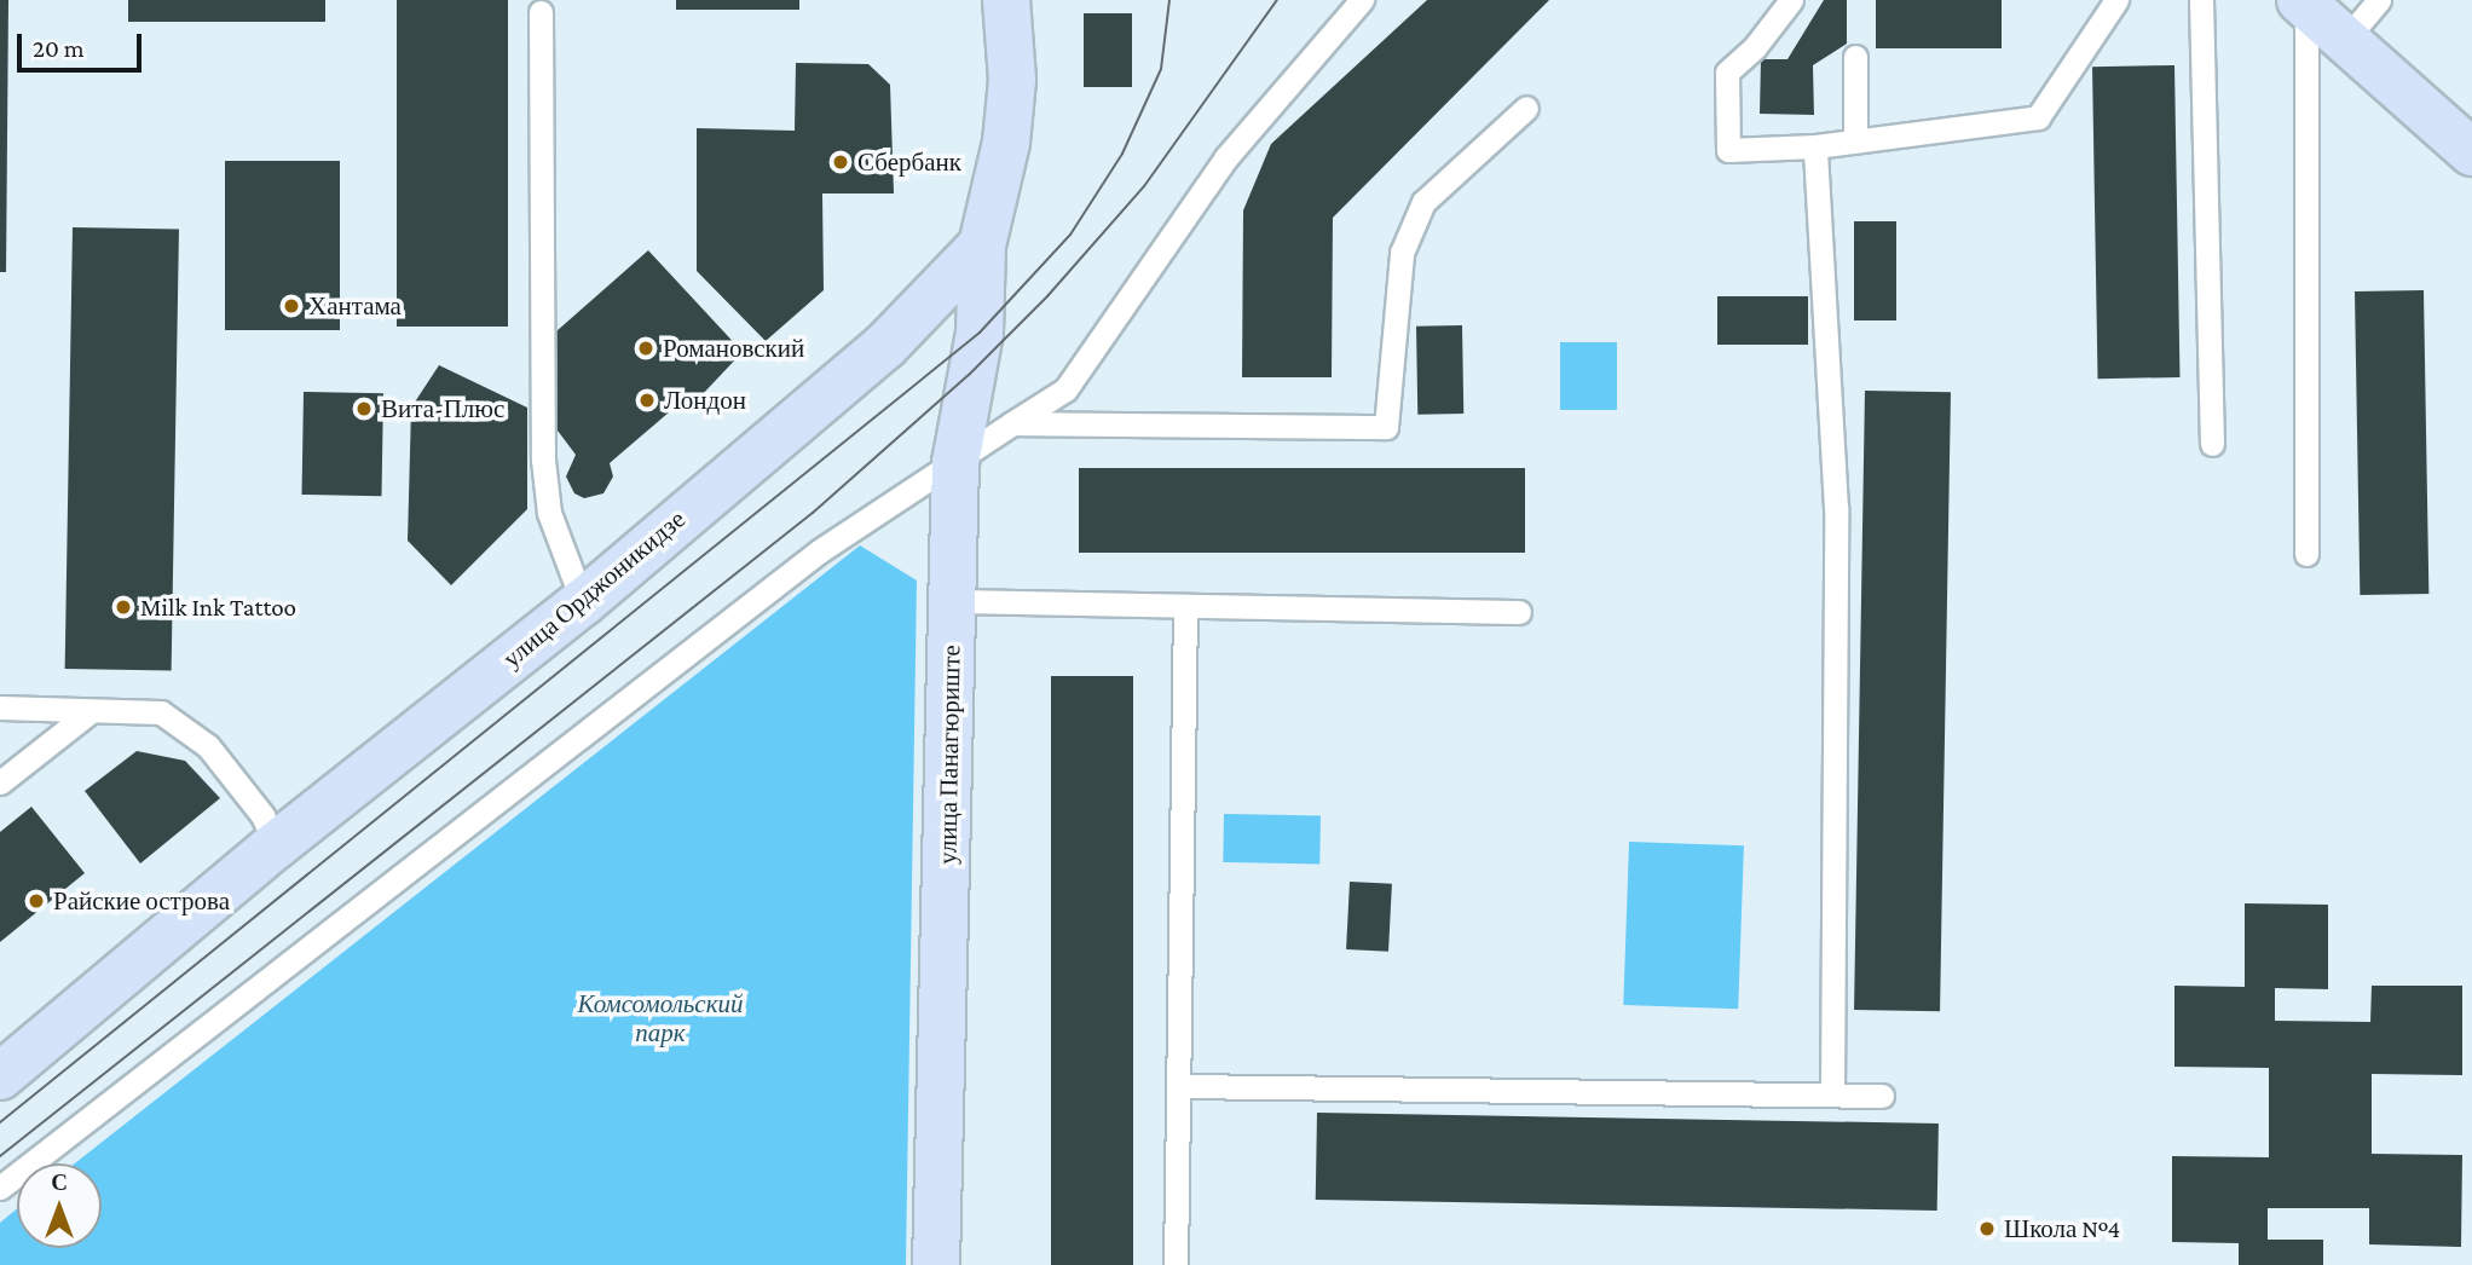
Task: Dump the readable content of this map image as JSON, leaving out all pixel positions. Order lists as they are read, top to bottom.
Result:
{
  "streets": {
    "street": ["улица Орджоникидзе", "улица Панагюриште"]
  },
  "crossings": [
    ["улица Орджоникидзе", "улица Панагюриште"]
  ],
  "parks": ["Комсомольский парк"],
  "places": [
    "Сбербанк",
    "Хантама",
    "Романовский",
    "Лондон",
    "Вита-Плюс",
    "Milk Ink Tattoo",
    "Райские острова",
    "Школа №4"
  ],
  "scale_bar": "20 m",
  "north": "top"
}
